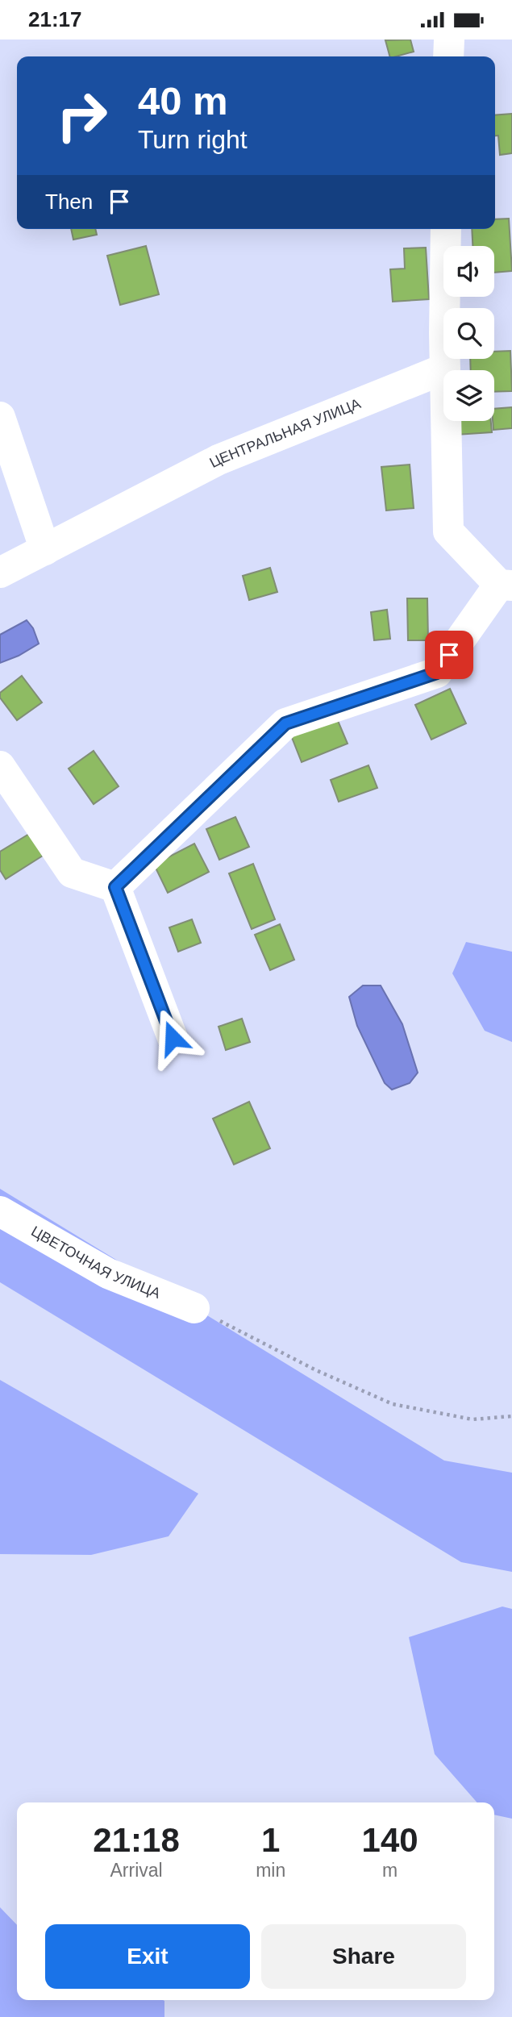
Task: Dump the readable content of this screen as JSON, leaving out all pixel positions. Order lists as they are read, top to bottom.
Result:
{
  "streets": {
    "street": ["ЦЕНТРАЛЬНАЯ УЛИЦА", "ЦВЕТОЧНАЯ УЛИЦА"]
  },
  "page": {
    "status": "21:17",
    "turn": ["40 m", "Turn right"],
    "then": "Then",
    "eta": [
      "21:18",
      "Arrival",
      "1",
      "min",
      "140",
      "m"
    ],
    "buttons": ["Exit", "Share"]
  }
}
